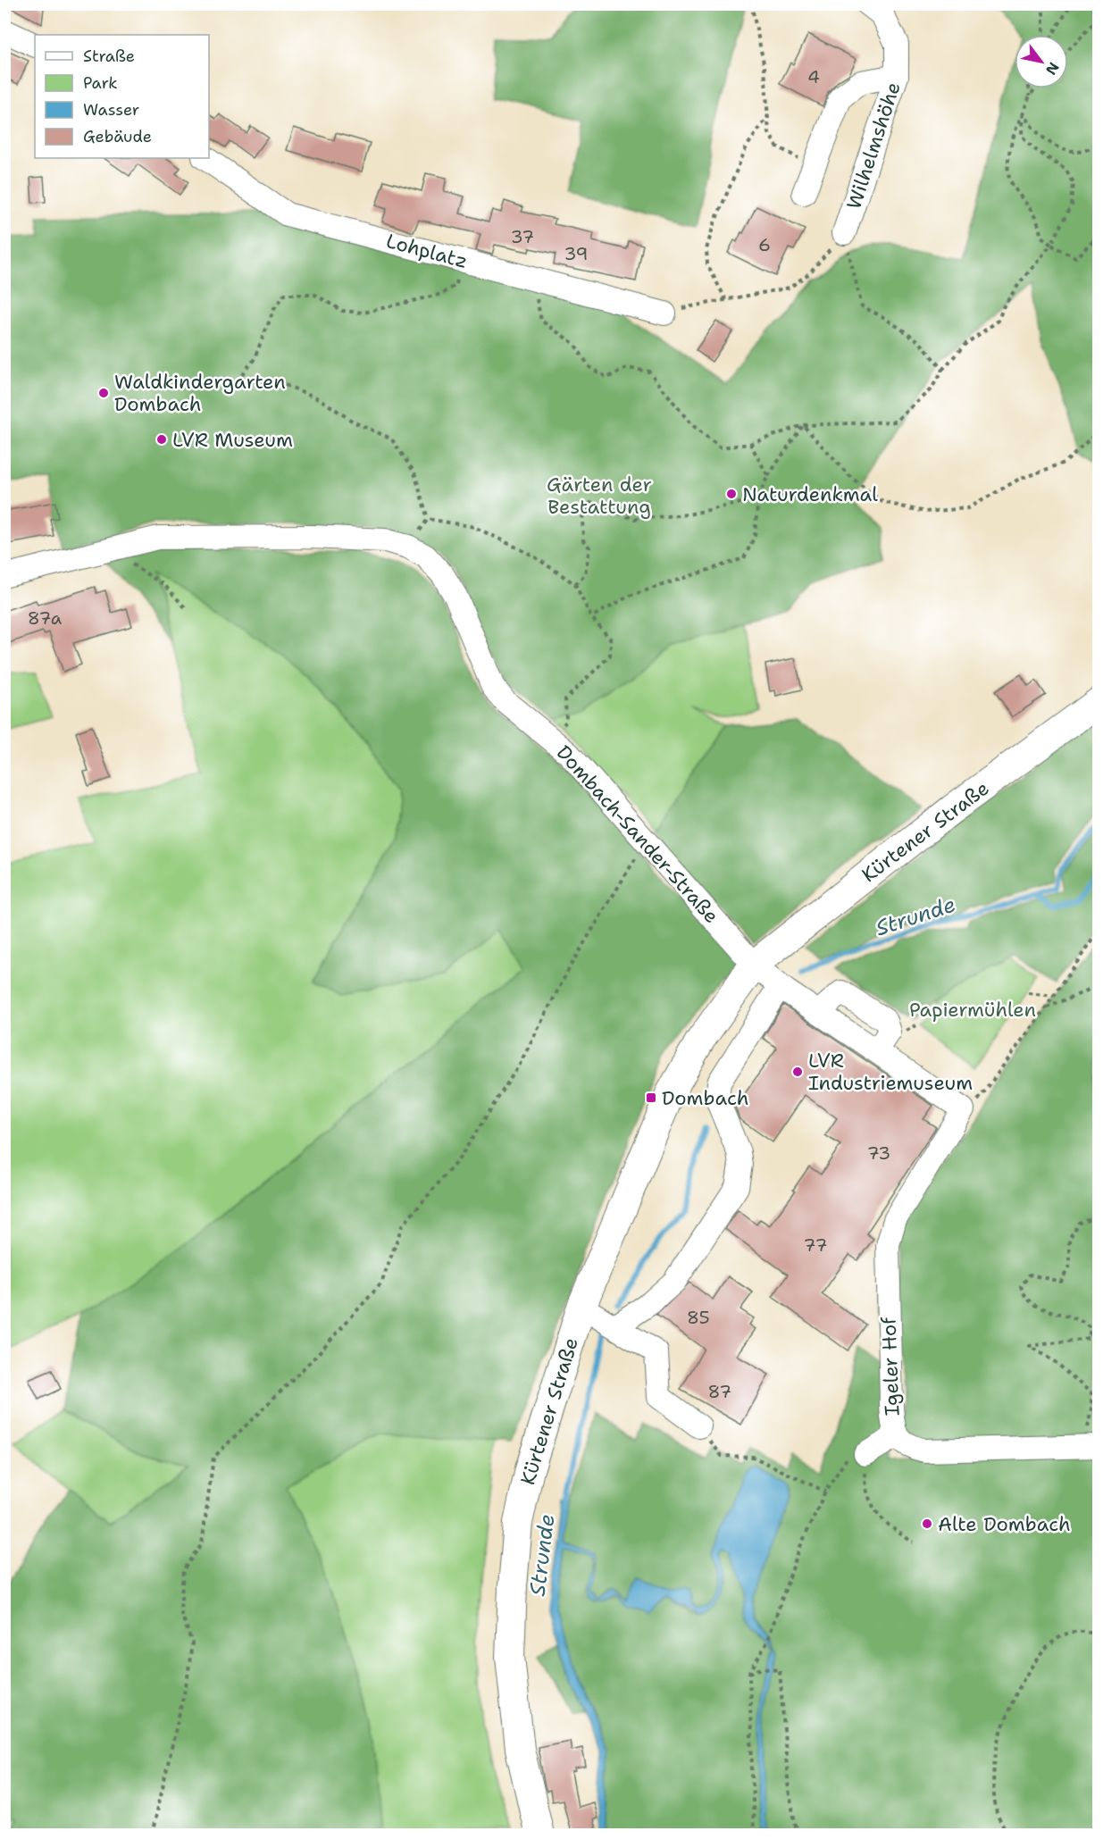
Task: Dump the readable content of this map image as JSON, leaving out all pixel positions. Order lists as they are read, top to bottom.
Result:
{
  "streets": {
    "main road": ["Kürtener Straße"],
    "street": [
      "Wilhelmshöhe",
      "Lohplatz",
      "Dombach-Sander-Straße",
      "Igeler Hof"
    ]
  },
  "crossings": [
    ["Kürtener Straße", "Dombach-Sander-Straße"]
  ],
  "water": ["Strunde"],
  "parks": ["Gärten der Bestattung", "Papiermühlen"],
  "places": {
    "other": [
      "Waldkindergarten Dombach",
      "LVR Museum",
      "Naturdenkmal",
      "LVR Industriemuseum",
      "Alte Dombach"
    ],
    "transit": ["Dombach"]
  },
  "house_numbers": [
    "4",
    "37",
    "6",
    "39",
    "87a",
    "73",
    "77",
    "85",
    "87"
  ],
  "legend": [
    "Straße",
    "Park",
    "Wasser",
    "Gebäude"
  ],
  "north": "bottom right"
}
